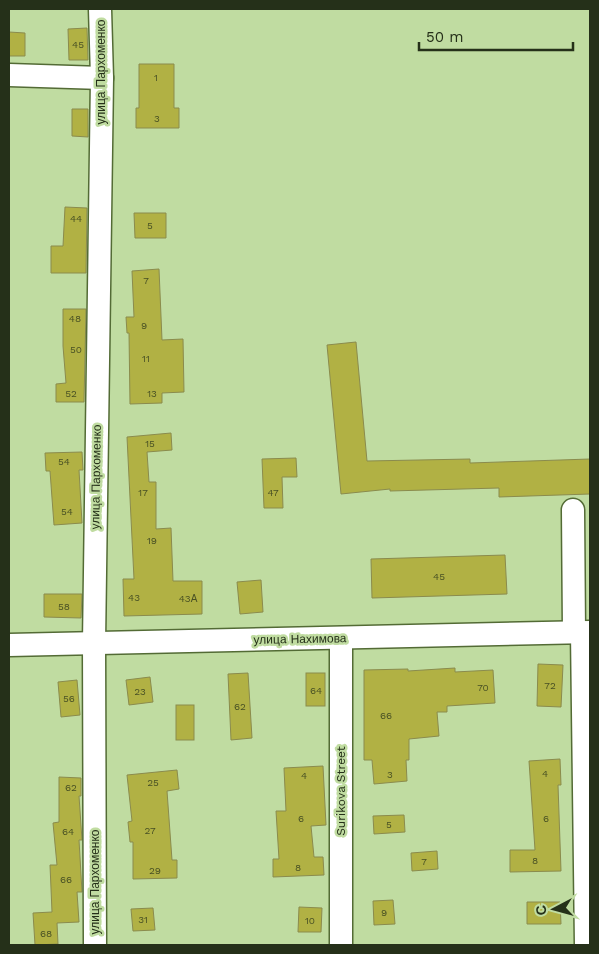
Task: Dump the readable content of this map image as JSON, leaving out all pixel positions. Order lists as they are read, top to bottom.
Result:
{
  "streets": {
    "street": ["улица Пархоменко", "улица Нахимова", "Surikova Street"]
  },
  "crossings": [
    ["улица Пархоменко", "улица Нахимова"],
    ["улица Нахимова", "Surikova Street"]
  ],
  "house_numbers": [
    "45",
    "1",
    "3",
    "44",
    "5",
    "7",
    "48",
    "9",
    "50",
    "11",
    "52",
    "13",
    "15",
    "54",
    "17",
    "47",
    "54",
    "19",
    "45",
    "43",
    "43А",
    "58",
    "72",
    "70",
    "64",
    "23",
    "56",
    "62",
    "66",
    "4",
    "3",
    "4",
    "25",
    "62",
    "6",
    "6",
    "5",
    "27",
    "64",
    "8",
    "7",
    "8",
    "29",
    "66",
    "9",
    "31",
    "10",
    "68"
  ],
  "scale_bar": "50 m",
  "north": "left"
}
